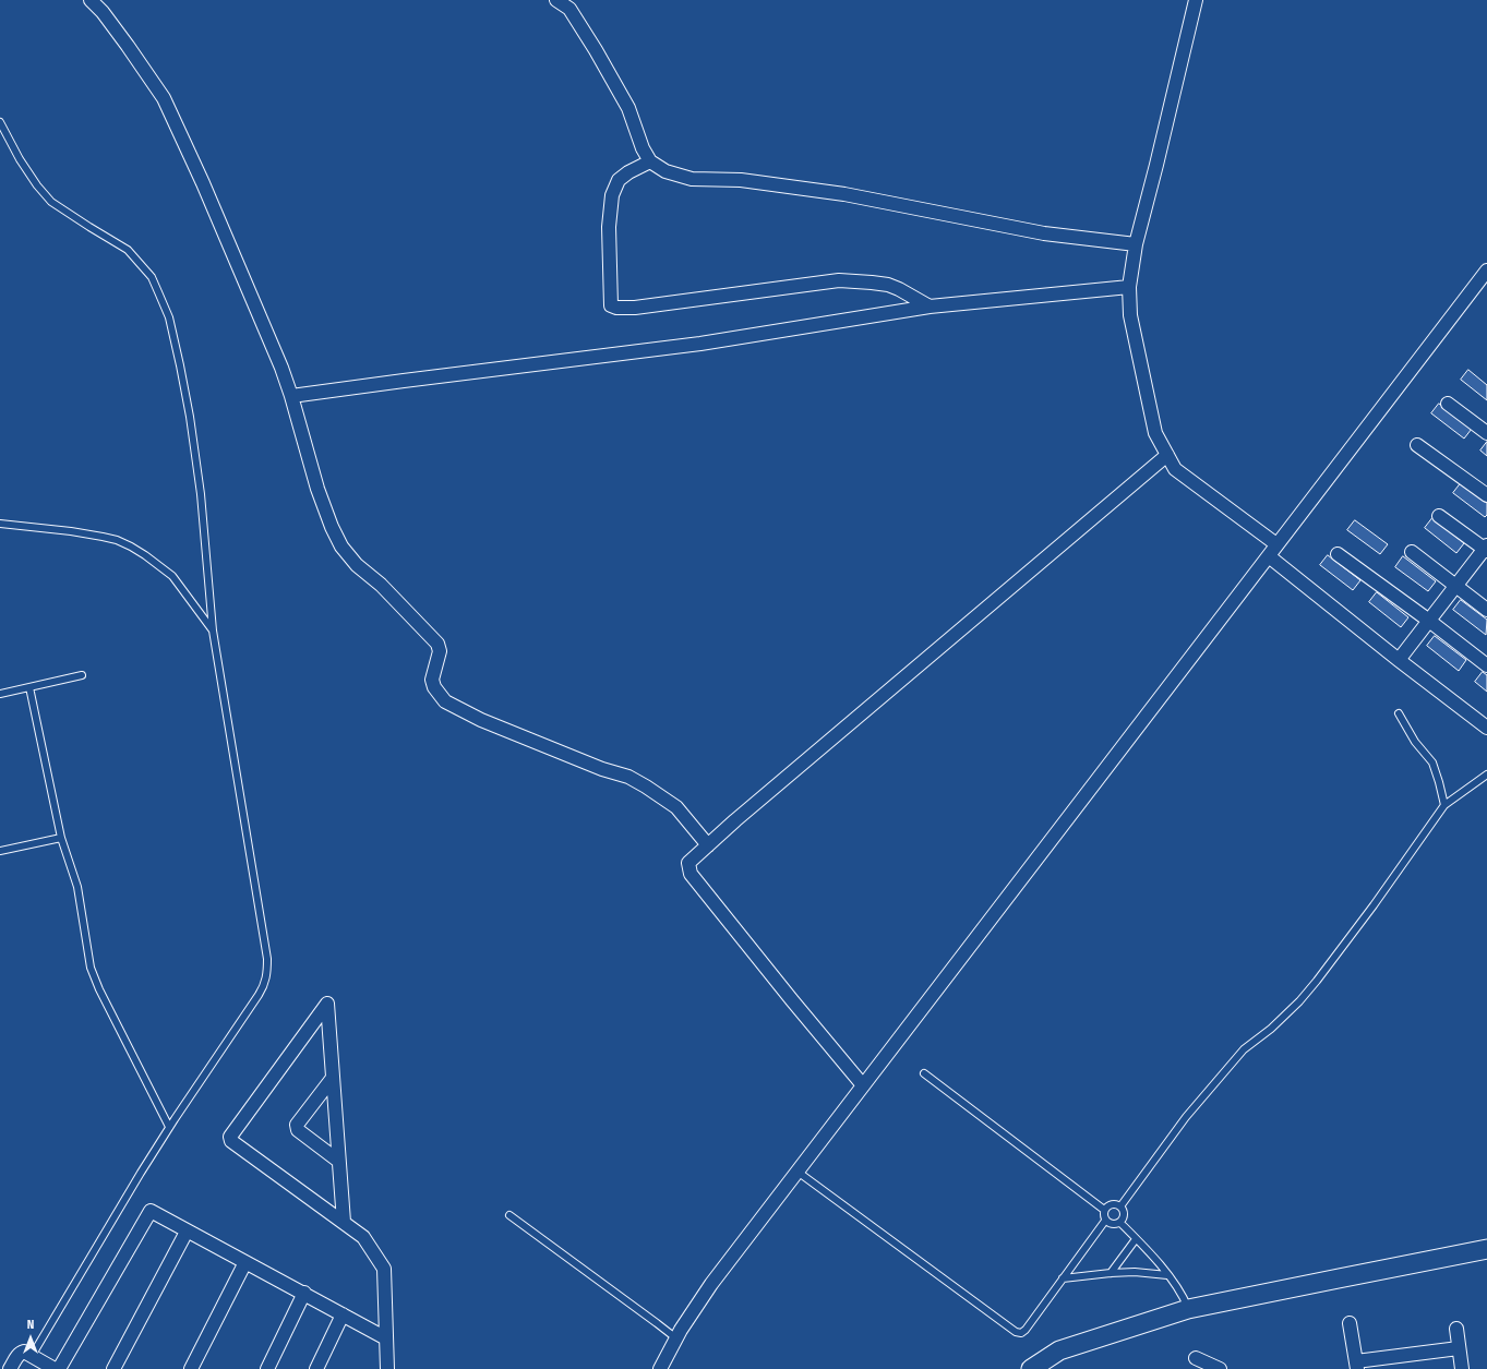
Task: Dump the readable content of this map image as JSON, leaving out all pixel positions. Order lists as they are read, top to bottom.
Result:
{
  "north": "top"
}
